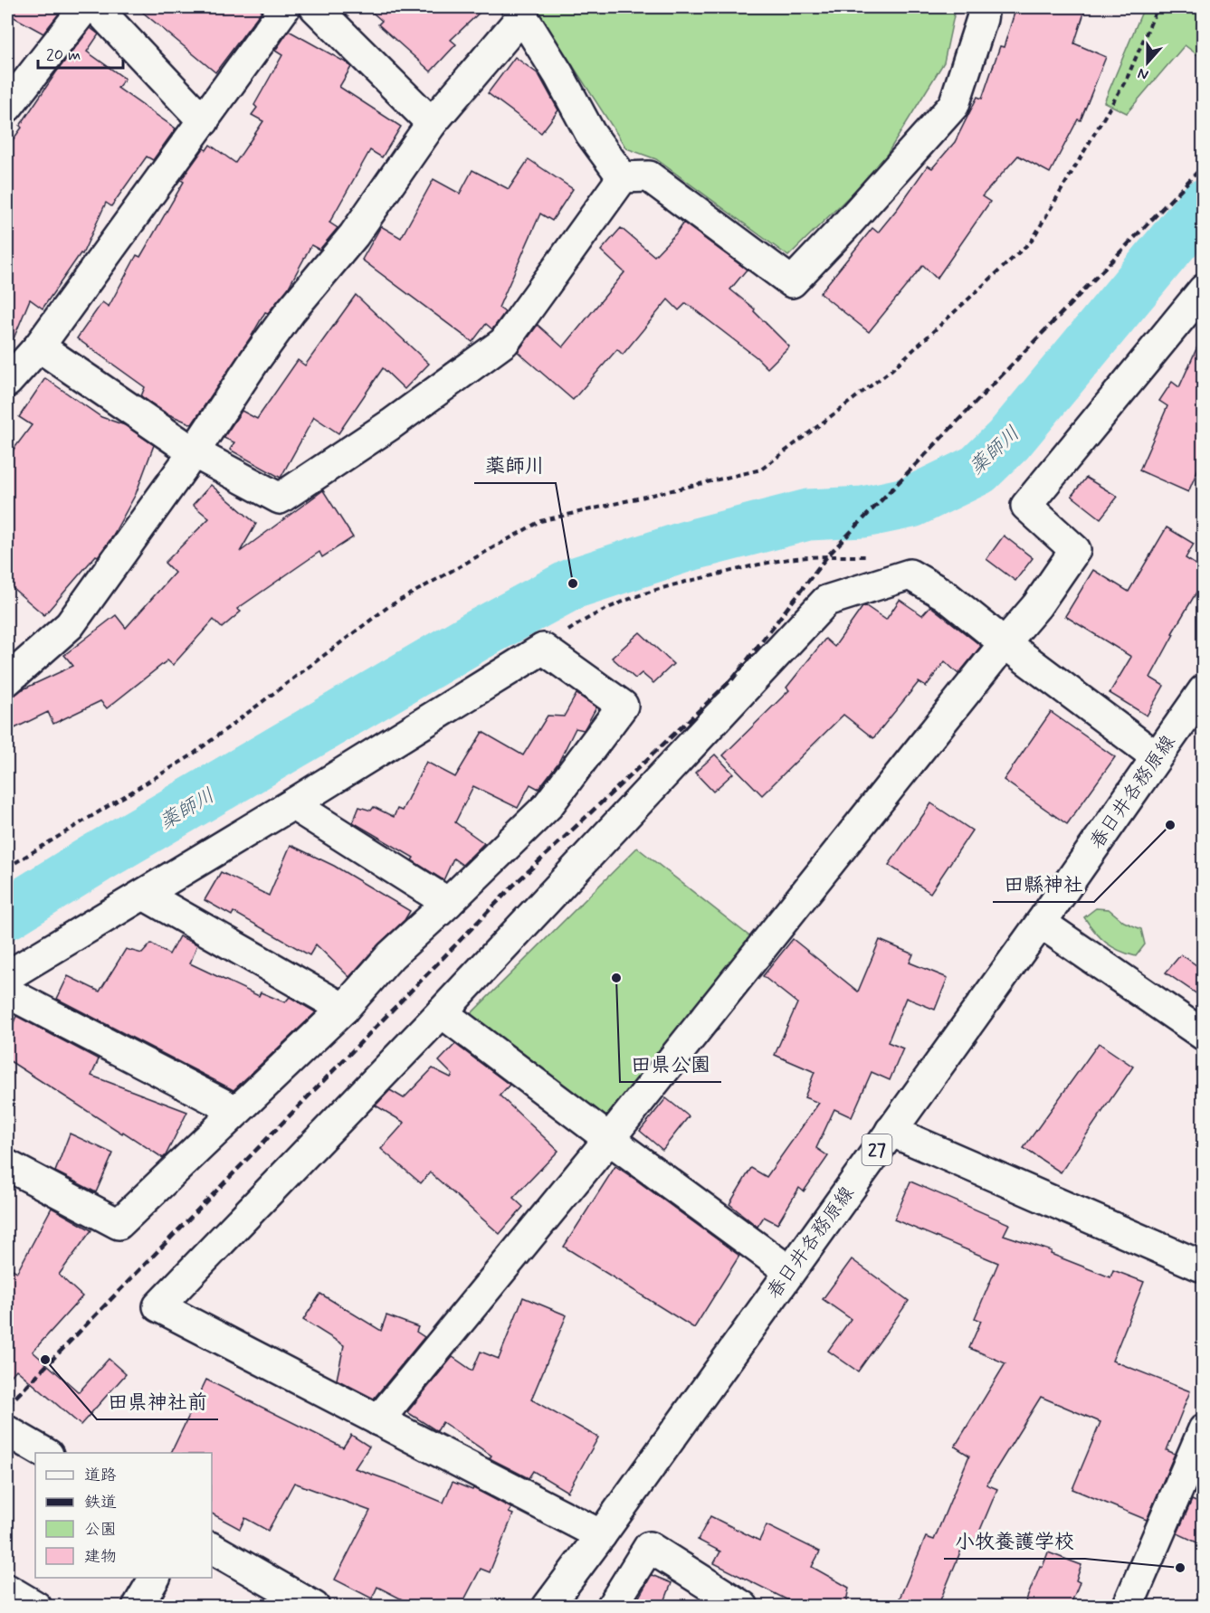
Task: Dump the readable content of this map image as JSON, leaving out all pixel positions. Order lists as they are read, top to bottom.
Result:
{
  "streets": {
    "street": ["春日井各務原線", "27"]
  },
  "water": ["薬師川"],
  "places": [
    "薬師川",
    "田縣神社",
    "田県公園",
    "田県神社前",
    "小牧養護学校"
  ],
  "legend": [
    "道路",
    "鉄道",
    "公園",
    "建物"
  ],
  "scale_bar": "20 m",
  "north": "bottom"
}
